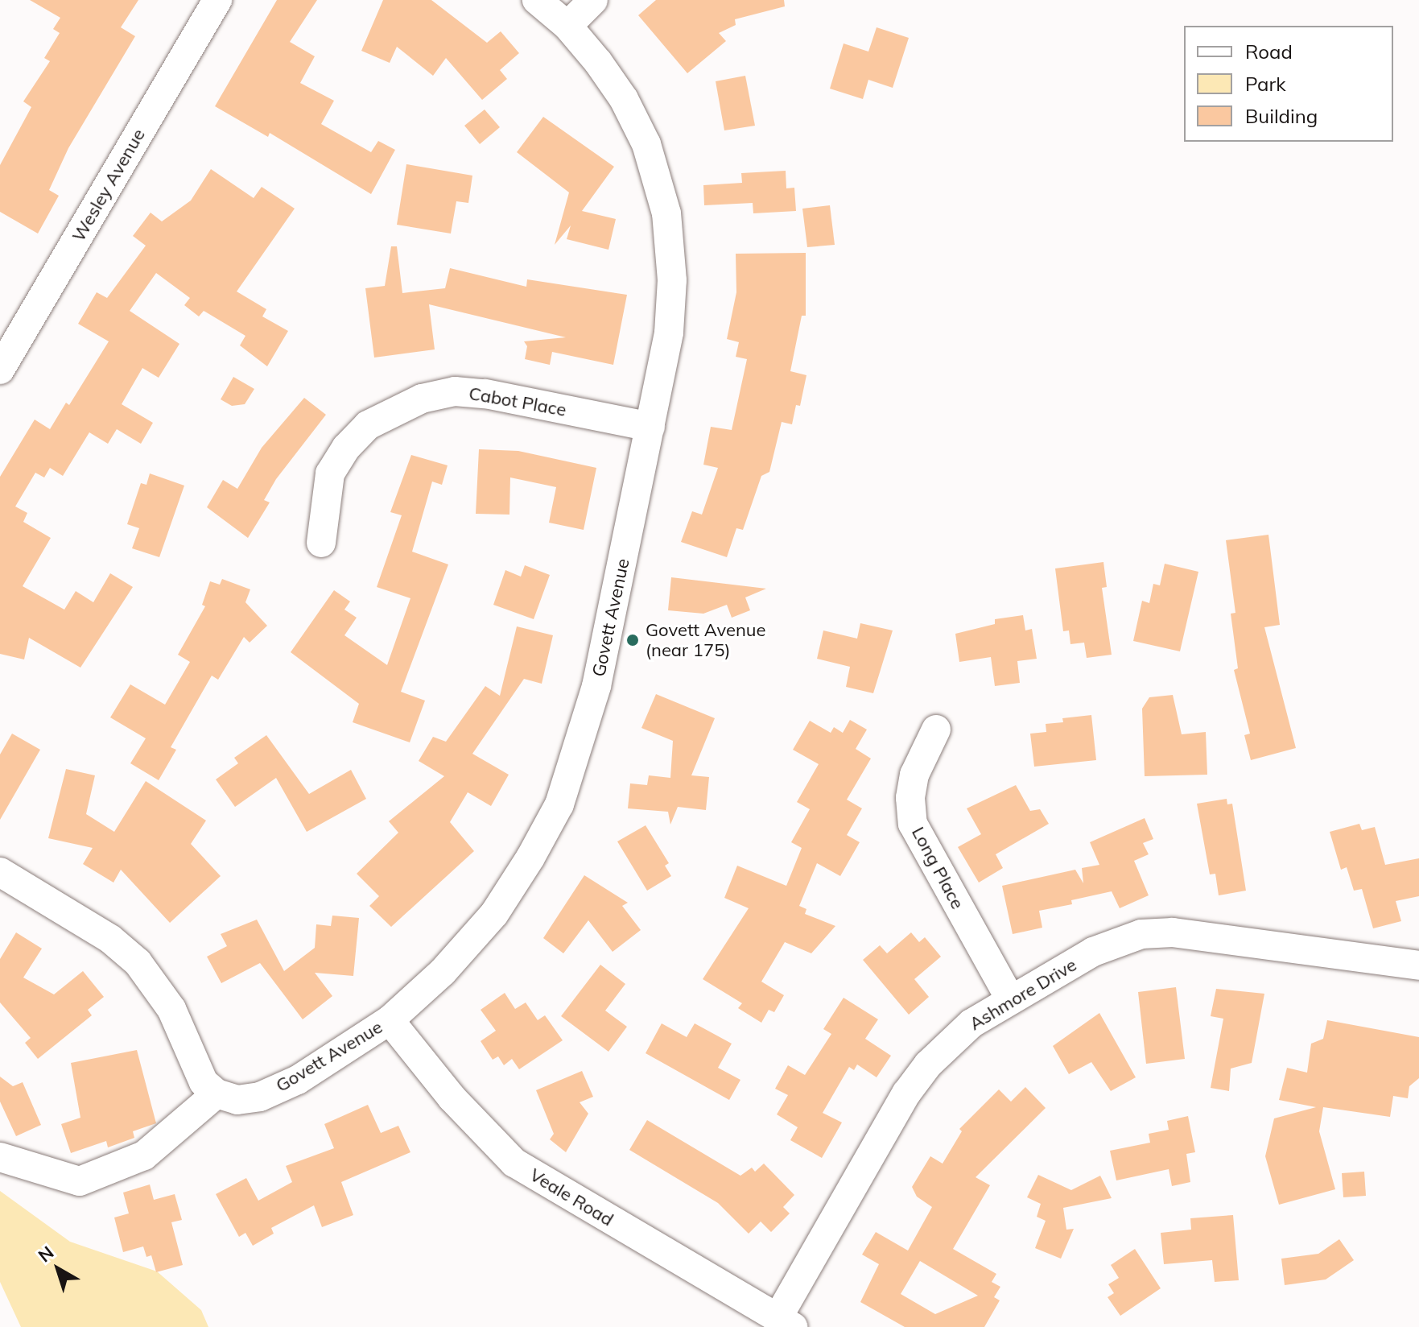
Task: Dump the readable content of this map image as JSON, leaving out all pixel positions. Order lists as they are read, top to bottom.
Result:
{
  "streets": {
    "street": [
      "Wesley Avenue",
      "Cabot Place",
      "Govett Avenue",
      "Long Place",
      "Ashmore Drive",
      "Veale Road"
    ]
  },
  "crossings": [
    ["Cabot Place", "Govett Avenue"],
    ["Govett Avenue", "Veale Road"],
    ["Long Place", "Ashmore Drive"],
    ["Ashmore Drive", "Veale Road"]
  ],
  "places": ["Govett Avenue (near 175)"],
  "legend": ["Road", "Park", "Building"],
  "north": "top left"
}
